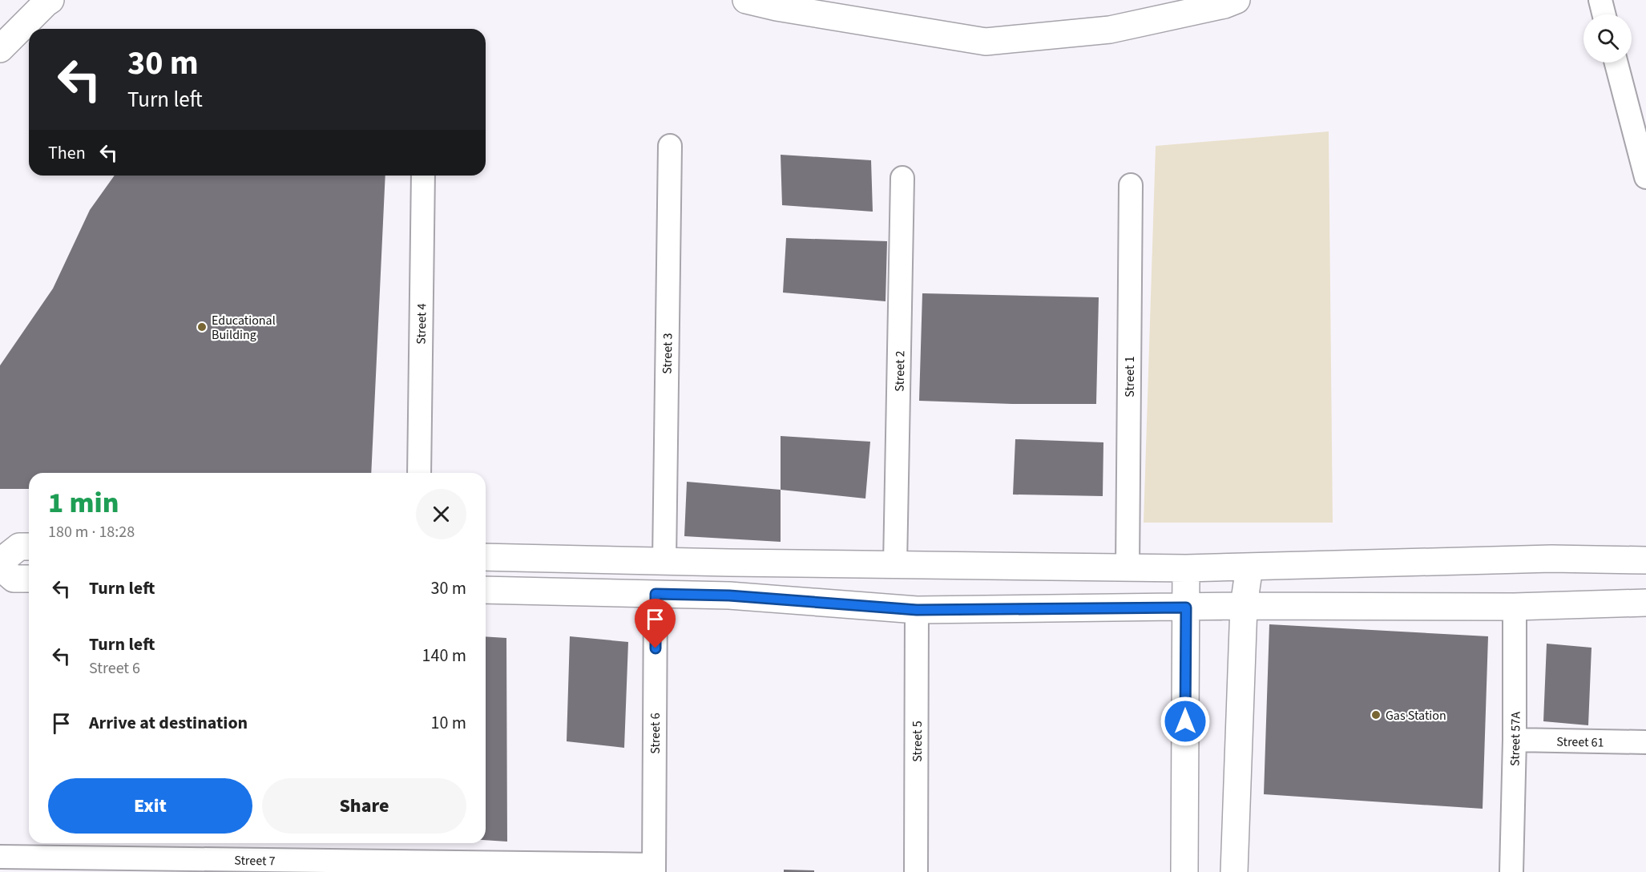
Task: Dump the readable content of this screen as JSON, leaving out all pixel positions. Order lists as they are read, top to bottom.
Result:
{
  "streets": {
    "street": [
      "Street 4",
      "Street 3",
      "Street 2",
      "Street 1",
      "Street 6",
      "Street 57A",
      "Street 5",
      "Street 61",
      "Street 7"
    ]
  },
  "crossings": [
    ["Street 6", "Street 7"],
    ["Street 57A", "Street 61"]
  ],
  "places": ["Educational Building", "Gas Station"],
  "page": {
    "turn": ["30 m", "Turn left"],
    "then": "Then",
    "heading": ["1 min", "180 m · 18:28"],
    "list": [
      {
        "name": "Turn left",
        "value": "30 m"
      },
      {
        "name": "Turn left",
        "note": "Street 6",
        "value": "140 m"
      },
      {
        "name": "Arrive at destination",
        "value": "10 m"
      }
    ],
    "buttons": ["Exit", "Share"]
  }
}
